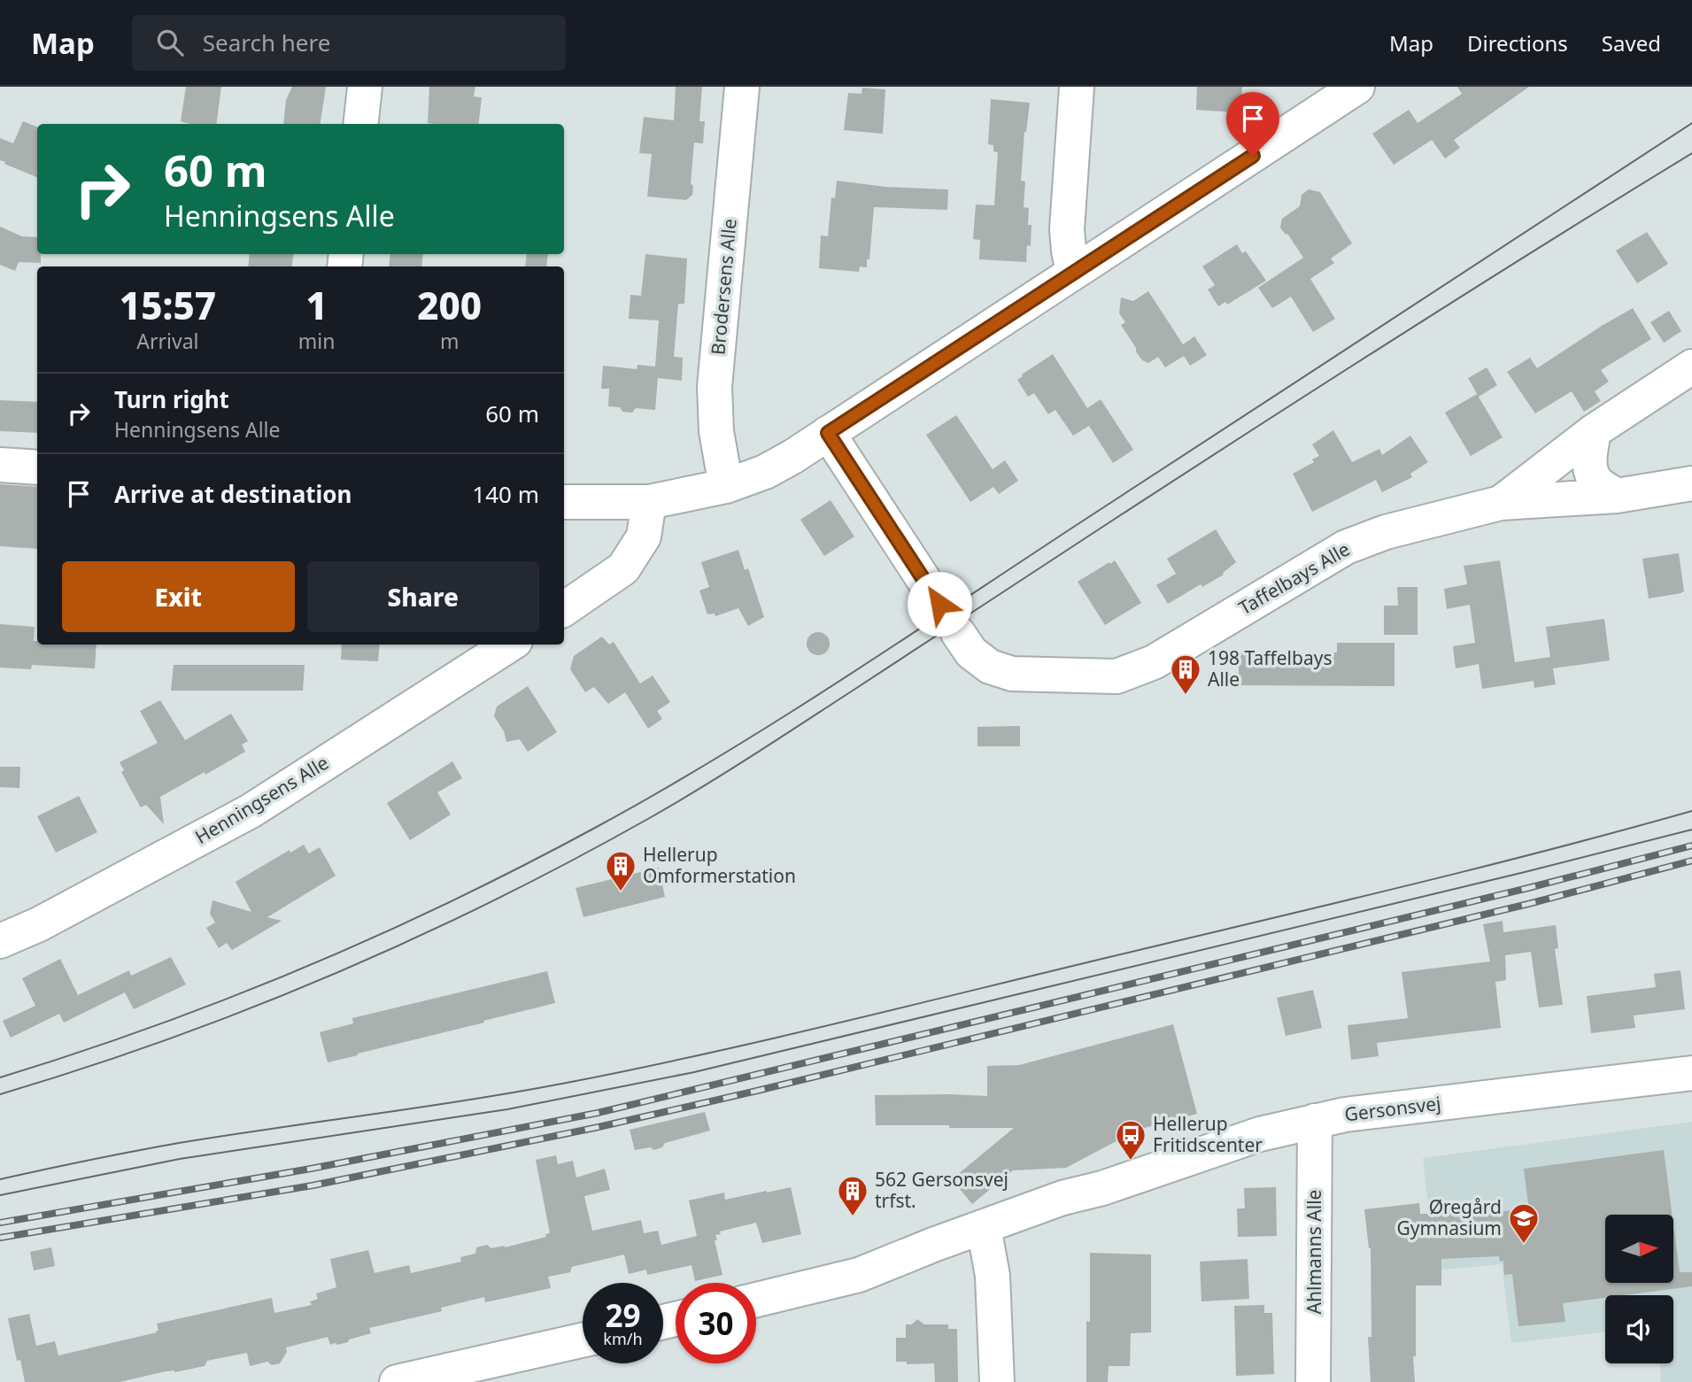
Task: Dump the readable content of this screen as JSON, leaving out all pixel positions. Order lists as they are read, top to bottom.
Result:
{
  "streets": {
    "street": [
      "Brodersens Alle",
      "Taffelbays Alle",
      "Henningsens Alle",
      "Gersonsvej",
      "Ahlmanns Alle"
    ]
  },
  "crossings": [
    ["Gersonsvej", "Ahlmanns Alle"]
  ],
  "places": {
    "building": ["198 Taffelbays Alle", "Hellerup Omformerstation", "562 Gersonsvej trfst."],
    "bus stop": ["Hellerup Fritidscenter"],
    "school or university": ["Øregård Gymnasium"]
  },
  "north": "right",
  "page": {
    "header": "Map",
    "search": "Search here",
    "nav": ["Map", "Directions", "Saved"],
    "turn": ["60 m", "Henningsens Alle"],
    "eta": [
      "15:57",
      "Arrival",
      "1",
      "min",
      "200",
      "m"
    ],
    "list": [
      {
        "name": "Turn right",
        "note": "Henningsens Alle",
        "value": "60 m"
      },
      {
        "name": "Arrive at destination",
        "value": "140 m"
      }
    ],
    "buttons": ["Exit", "Share"],
    "speed": "29 km/h",
    "limit": "30"
  }
}
